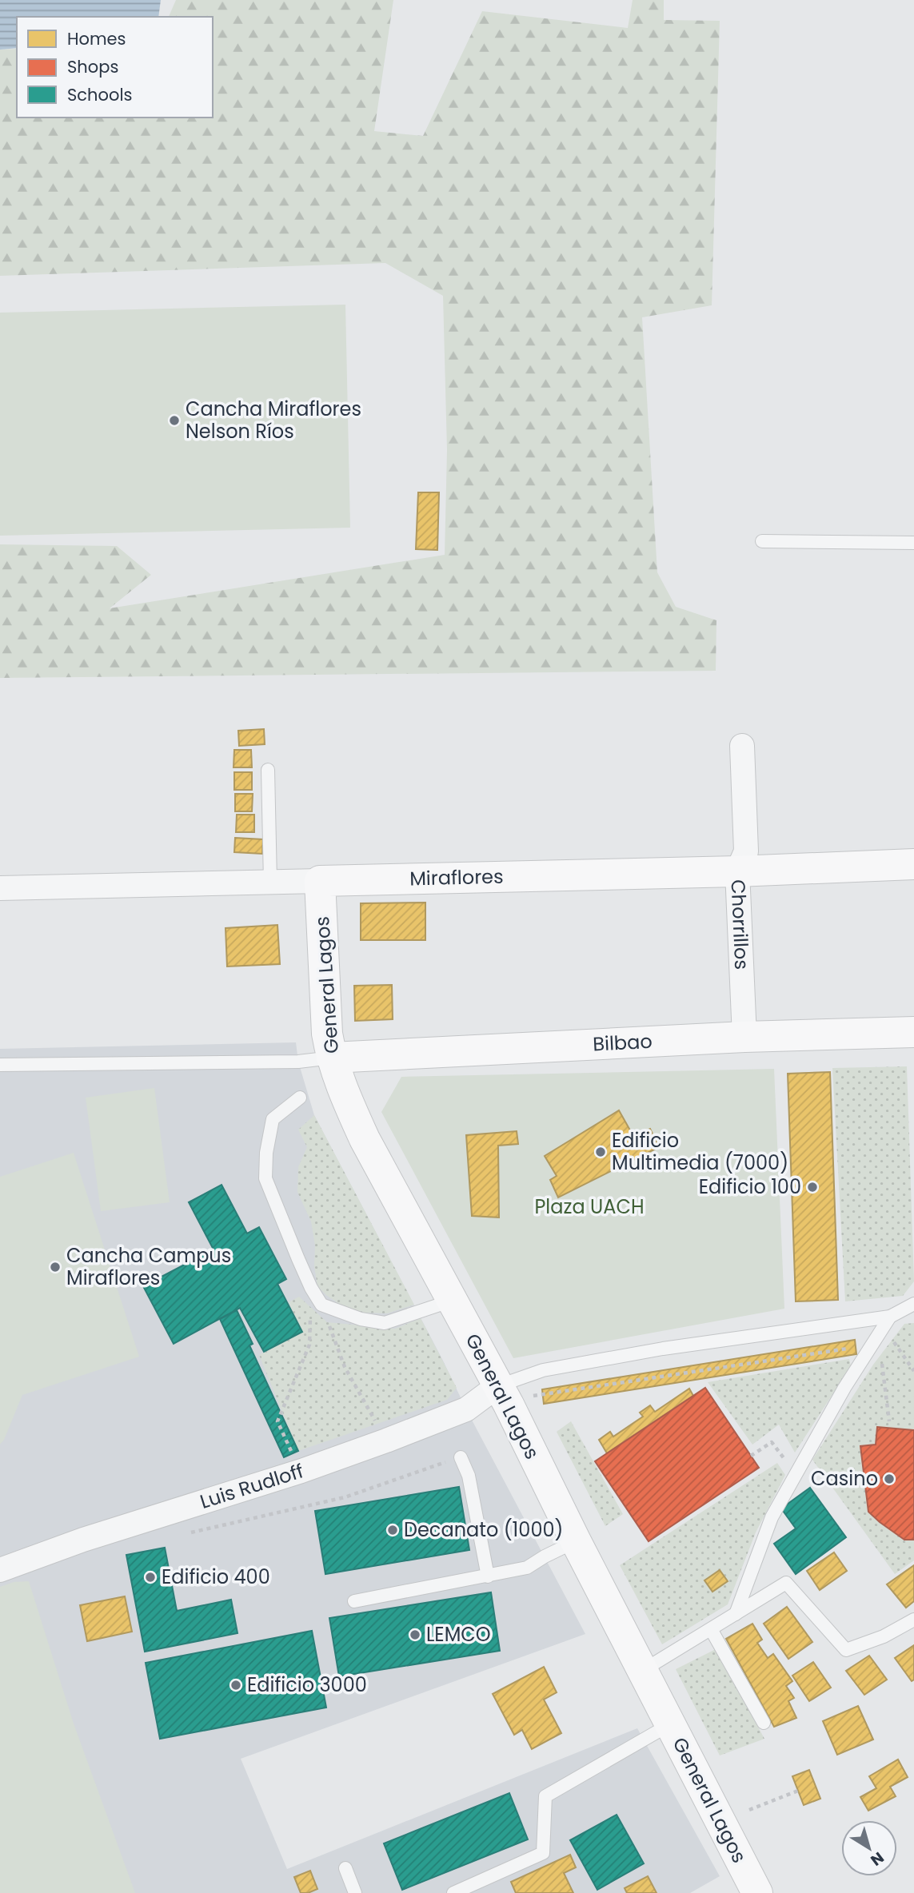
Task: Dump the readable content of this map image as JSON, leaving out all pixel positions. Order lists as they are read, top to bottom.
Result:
{
  "streets": {
    "main road": ["Miraflores", "General Lagos", "Bilbao"],
    "street": ["Chorrillos", "Luis Rudloff"]
  },
  "crossings": [
    ["Miraflores", "Chorrillos"],
    ["Miraflores", "General Lagos"],
    ["Chorrillos", "Bilbao"],
    ["General Lagos", "Bilbao"],
    ["General Lagos", "Luis Rudloff"]
  ],
  "parks": ["Plaza UACH"],
  "places": [
    "Cancha Miraflores Nelson Ríos",
    "Edificio Multimedia (7000)",
    "Edificio 100",
    "Cancha Campus Miraflores",
    "Casino",
    "Decanato (1000)",
    "Edificio 400",
    "LEMCO",
    "Edificio 3000"
  ],
  "legend": ["Homes", "Shops", "Schools"],
  "north": "bottom right"
}
